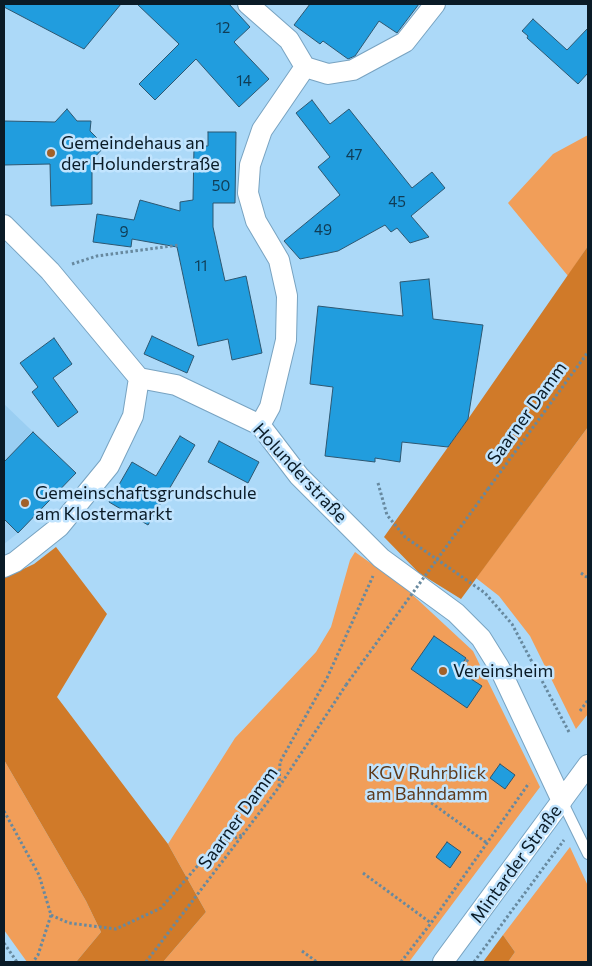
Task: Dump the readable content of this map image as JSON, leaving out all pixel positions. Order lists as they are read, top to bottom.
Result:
{
  "streets": {
    "street": ["Holunderstraße", "Mintarder Straße"],
    "path": ["Saarner Damm"]
  },
  "crossings": [
    ["Holunderstraße", "Mintarder Straße"]
  ],
  "parks": ["KGV Ruhrblick am Bahndamm"],
  "places": ["Gemeindehaus an der Holunderstraße", "Gemeinschaftsgrundschule am Klostermarkt", "Vereinsheim"],
  "house_numbers": [
    "12",
    "14",
    "47",
    "50",
    "45",
    "49",
    "9",
    "11"
  ]
}
